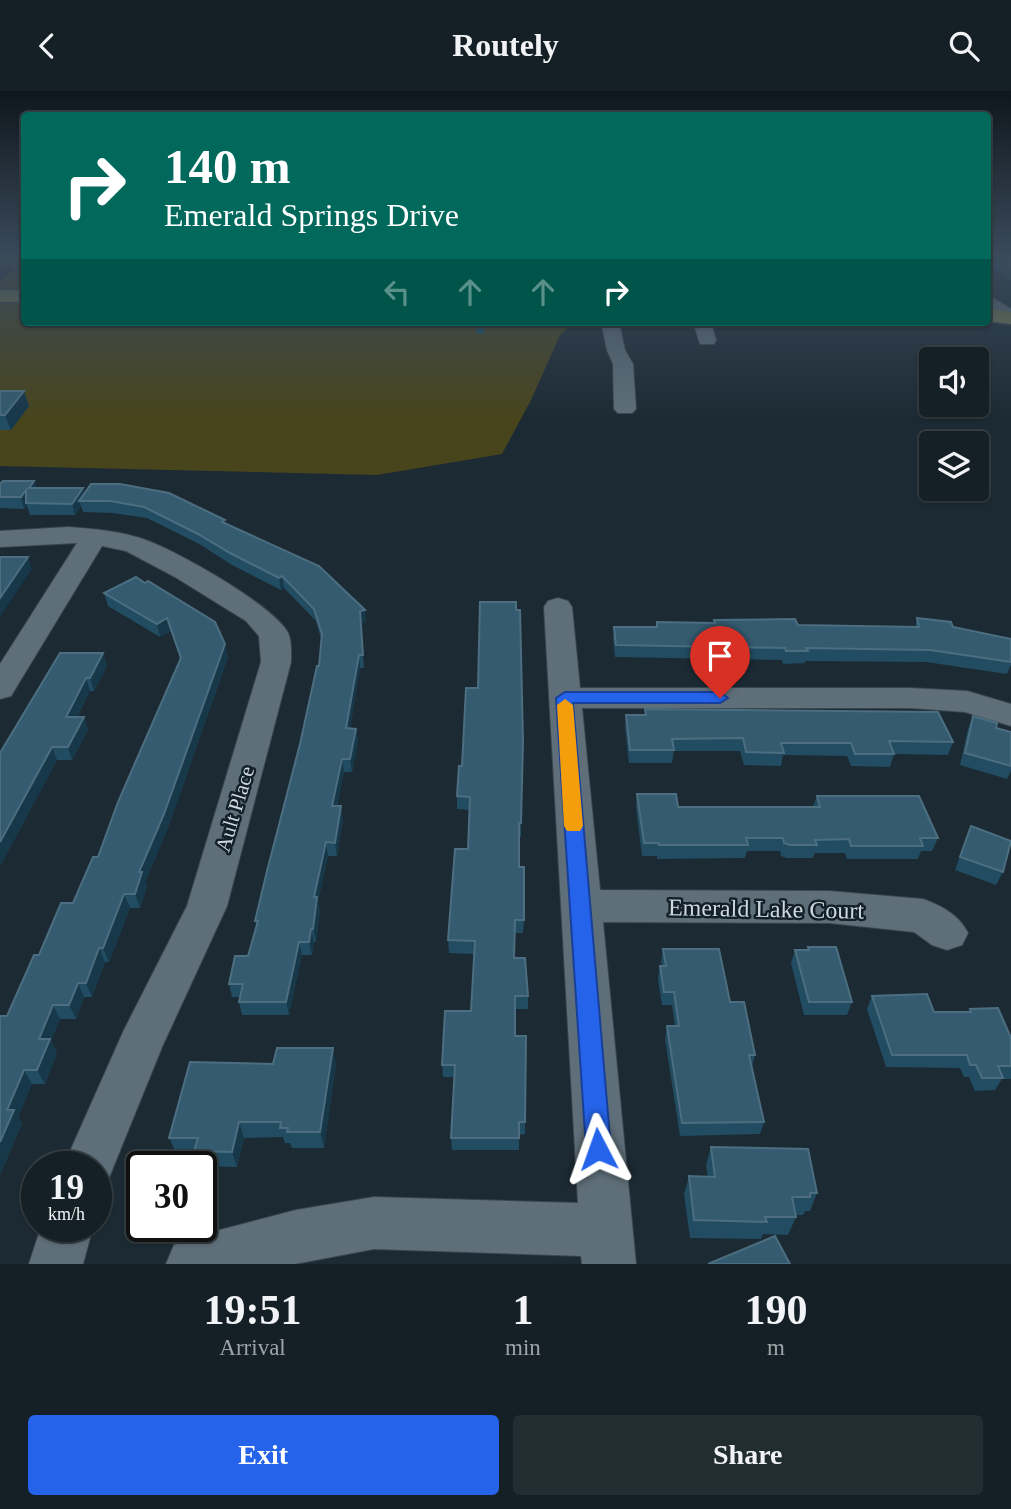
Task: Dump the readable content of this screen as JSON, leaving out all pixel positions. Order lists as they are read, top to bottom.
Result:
{
  "streets": {
    "street": ["Ault Place", "Emerald Lake Court"]
  },
  "page": {
    "header": "Routely",
    "turn": ["140 m", "Emerald Springs Drive"],
    "speed": "19 km/h",
    "limit": "30",
    "eta": [
      "19:51",
      "Arrival",
      "1",
      "min",
      "190",
      "m"
    ],
    "buttons": ["Exit", "Share"]
  }
}
